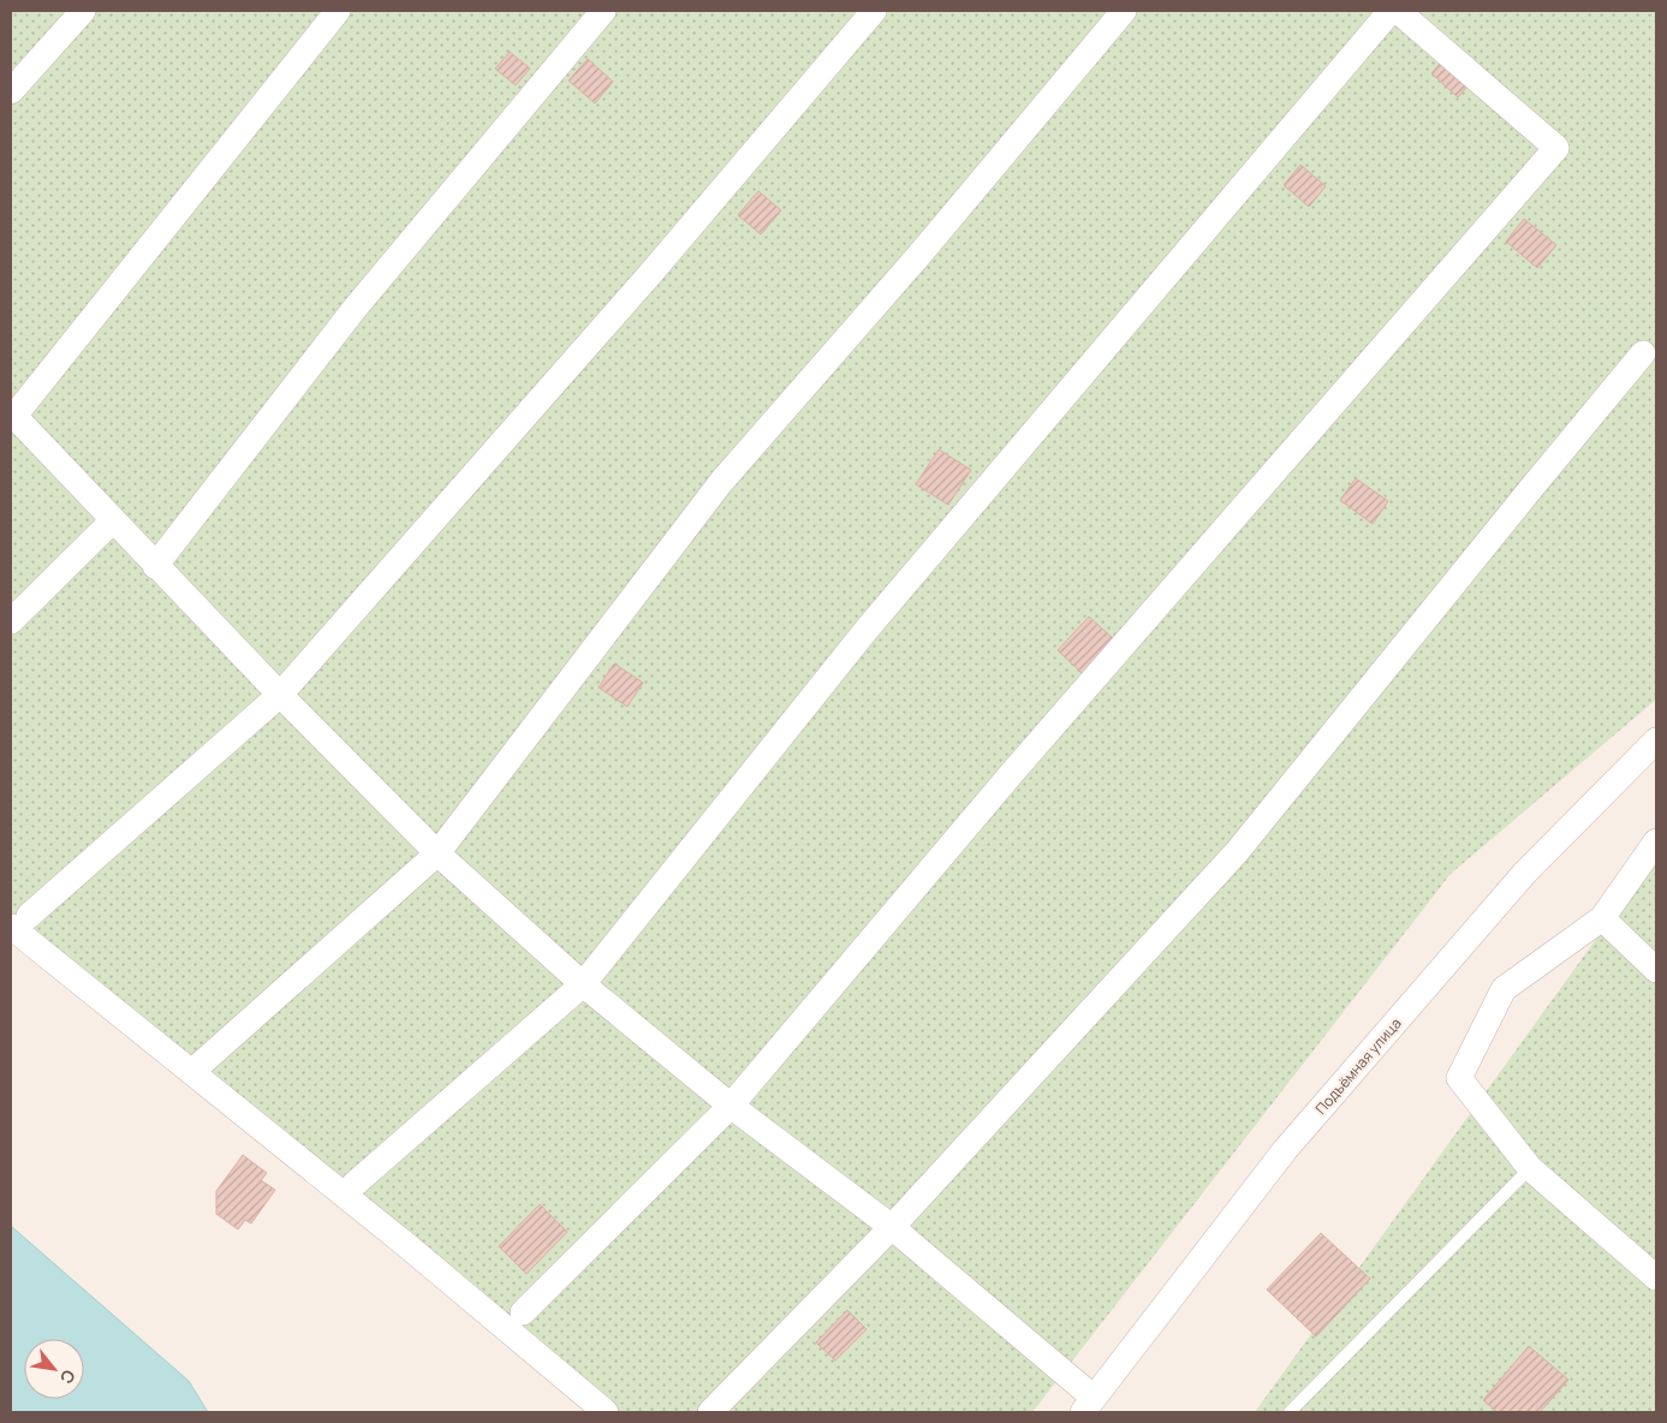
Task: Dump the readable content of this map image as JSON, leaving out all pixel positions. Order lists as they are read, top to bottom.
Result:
{
  "streets": {
    "street": ["Подъёмная улица"]
  },
  "north": "bottom right"
}
